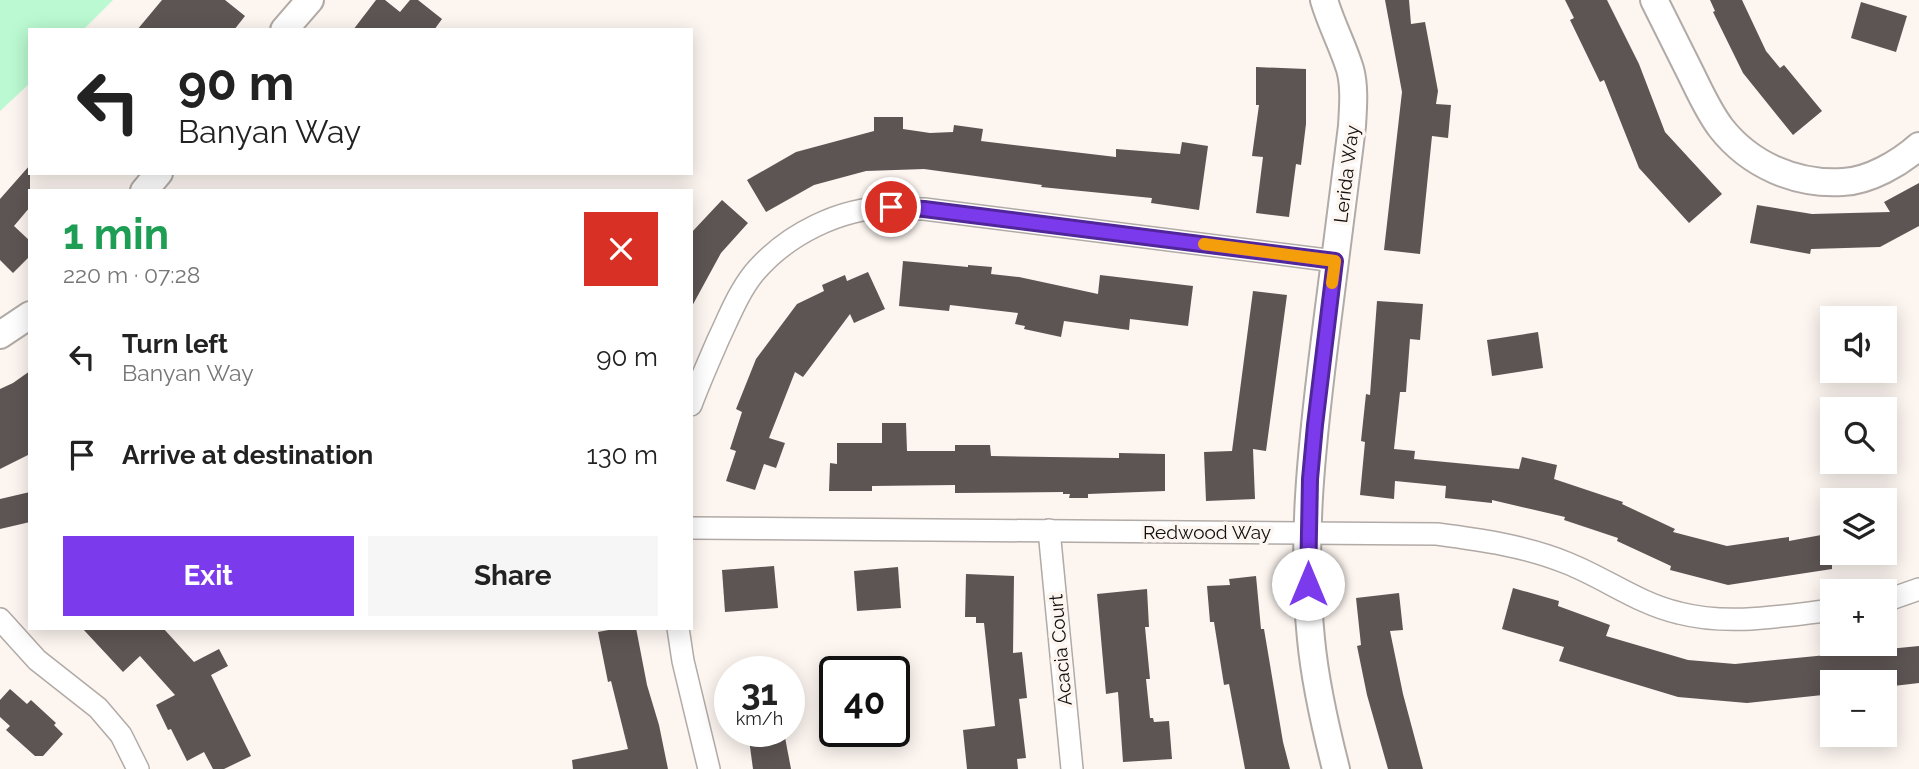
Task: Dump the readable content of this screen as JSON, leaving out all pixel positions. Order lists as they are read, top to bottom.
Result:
{
  "streets": {
    "street": ["Lerida Way", "Redwood Way", "Acacia Court"]
  },
  "crossings": [
    ["Lerida Way", "Redwood Way"],
    ["Redwood Way", "Acacia Court"]
  ],
  "page": {
    "turn": ["90 m", "Banyan Way"],
    "heading": ["1 min", "220 m · 07:28"],
    "map_buttons": ["+", "−"],
    "list": [
      {
        "name": "Turn left",
        "note": "Banyan Way",
        "value": "90 m"
      },
      {
        "name": "Arrive at destination",
        "value": "130 m"
      }
    ],
    "buttons": ["Exit", "Share"],
    "speed": "31 km/h",
    "limit": "40"
  }
}
